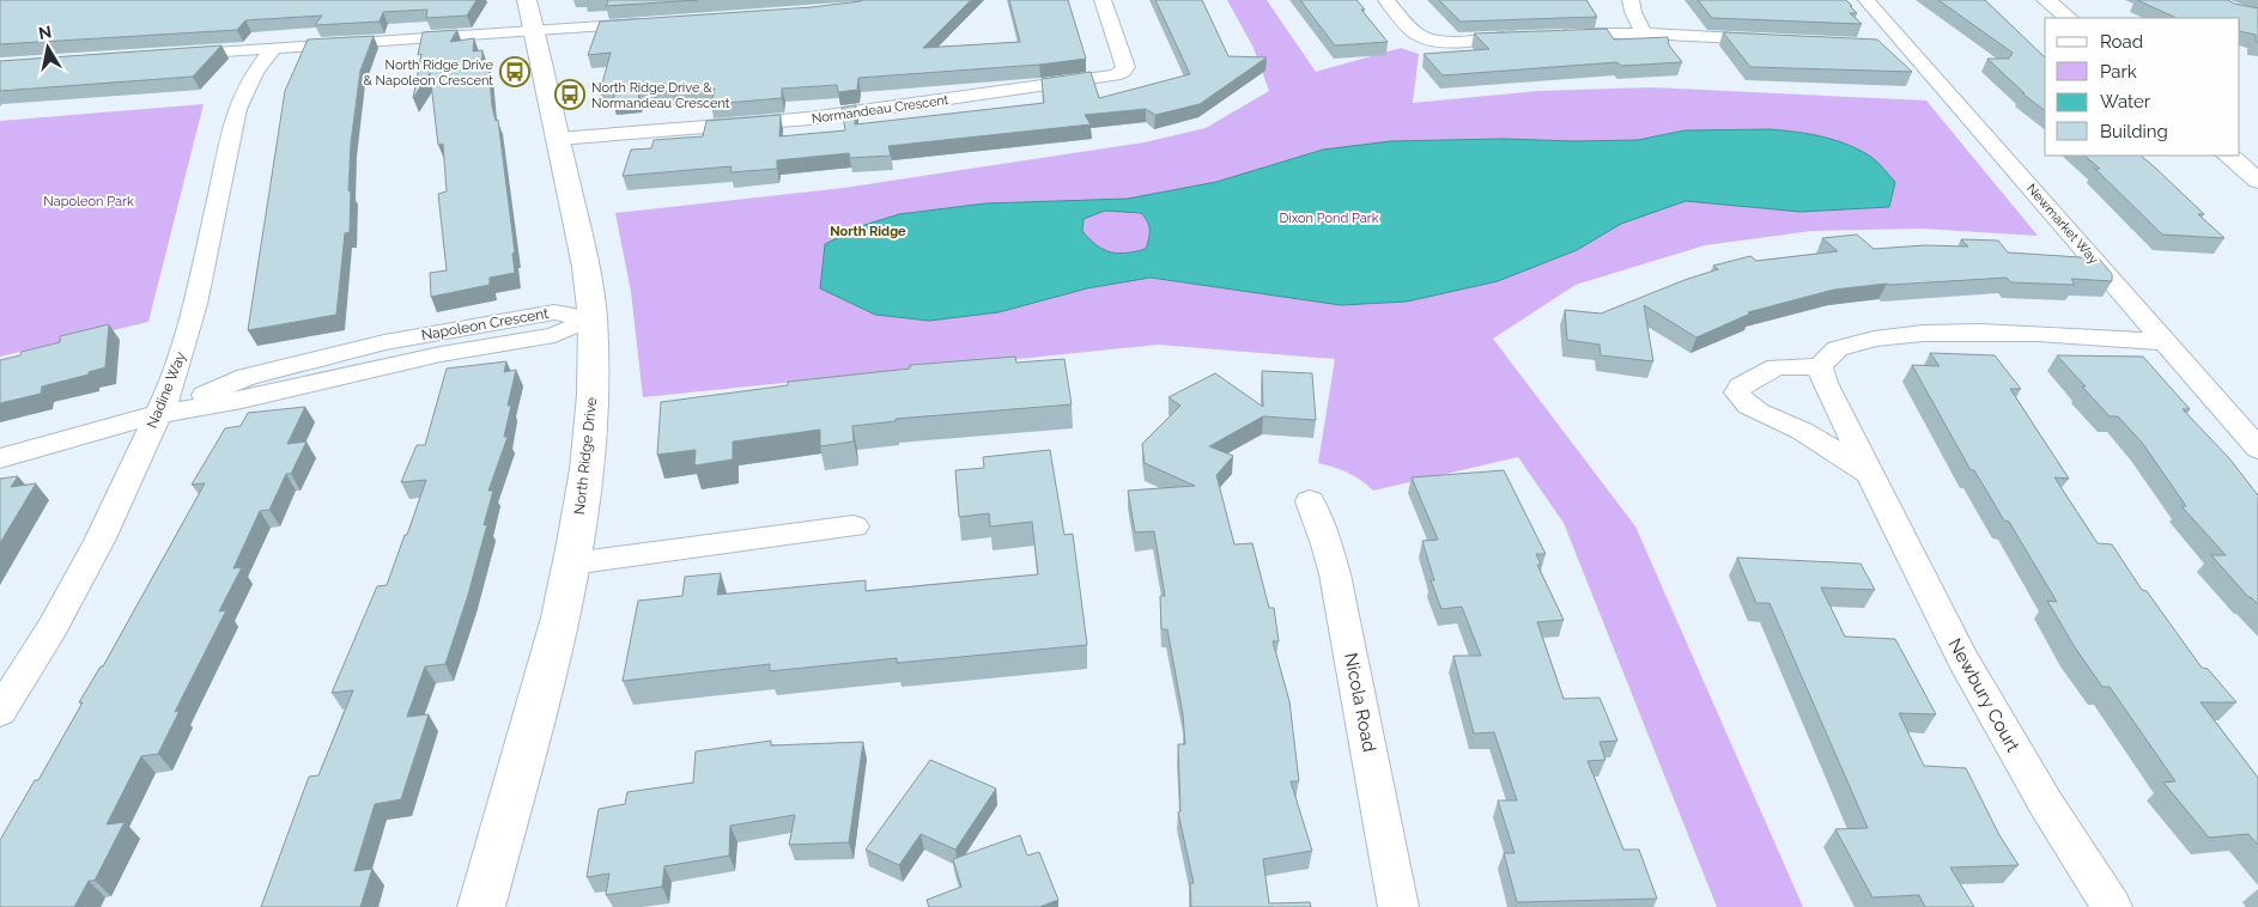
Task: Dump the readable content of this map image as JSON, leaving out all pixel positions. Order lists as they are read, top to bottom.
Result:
{
  "streets": {
    "street": [
      "Normandeau Crescent",
      "Newmarket Way",
      "Napoleon Crescent",
      "Nadine Way",
      "North Ridge Drive",
      "Newbury Court",
      "Nicola Road"
    ]
  },
  "crossings": [
    ["Normandeau Crescent", "North Ridge Drive"],
    ["Napoleon Crescent", "Nadine Way"],
    ["Napoleon Crescent", "North Ridge Drive"]
  ],
  "districts": ["North Ridge"],
  "parks": ["Napoleon Park", "Dixon Pond Park"],
  "places": {
    "bus stop": ["North Ridge Drive & Napoleon Crescent", "North Ridge Drive & Normandeau Crescent"]
  },
  "legend": [
    "Road",
    "Park",
    "Water",
    "Building"
  ],
  "north": "top"
}
